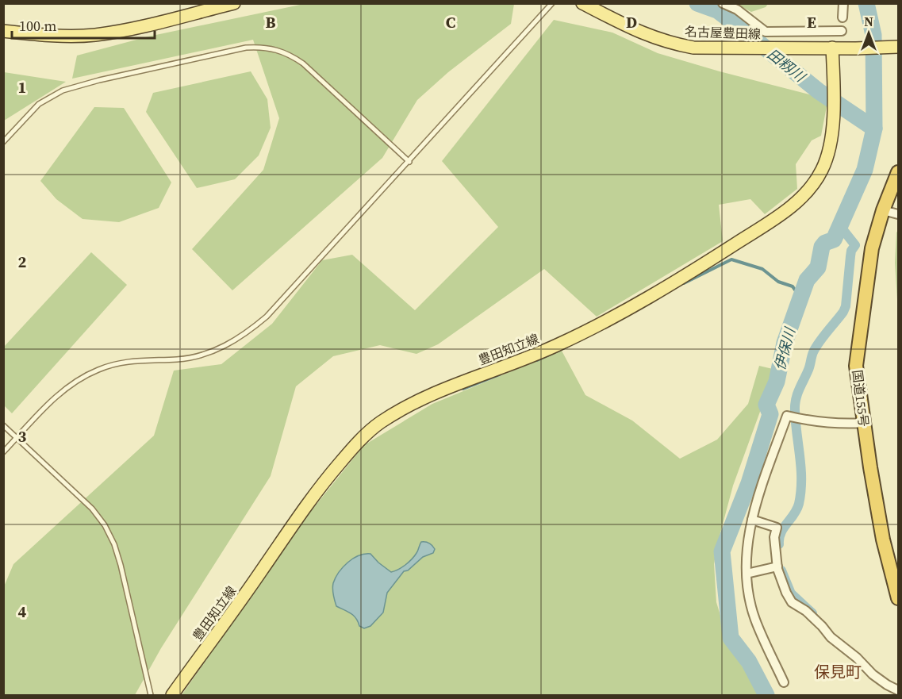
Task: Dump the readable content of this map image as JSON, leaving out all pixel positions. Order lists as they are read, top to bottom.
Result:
{
  "streets": {
    "highway": ["国道155号"],
    "main road": ["名古屋豊田線", "豊田知立線"]
  },
  "crossings": [
    ["名古屋豊田線", "豊田知立線"]
  ],
  "districts": ["保見町"],
  "water": ["田籾川", "伊保川"],
  "scale_bar": "100 m",
  "north": "top",
  "grid": {
    "columns": [
      "B",
      "C",
      "D",
      "E"
    ],
    "rows": [
      "1",
      "2",
      "3",
      "4"
    ]
  }
}
